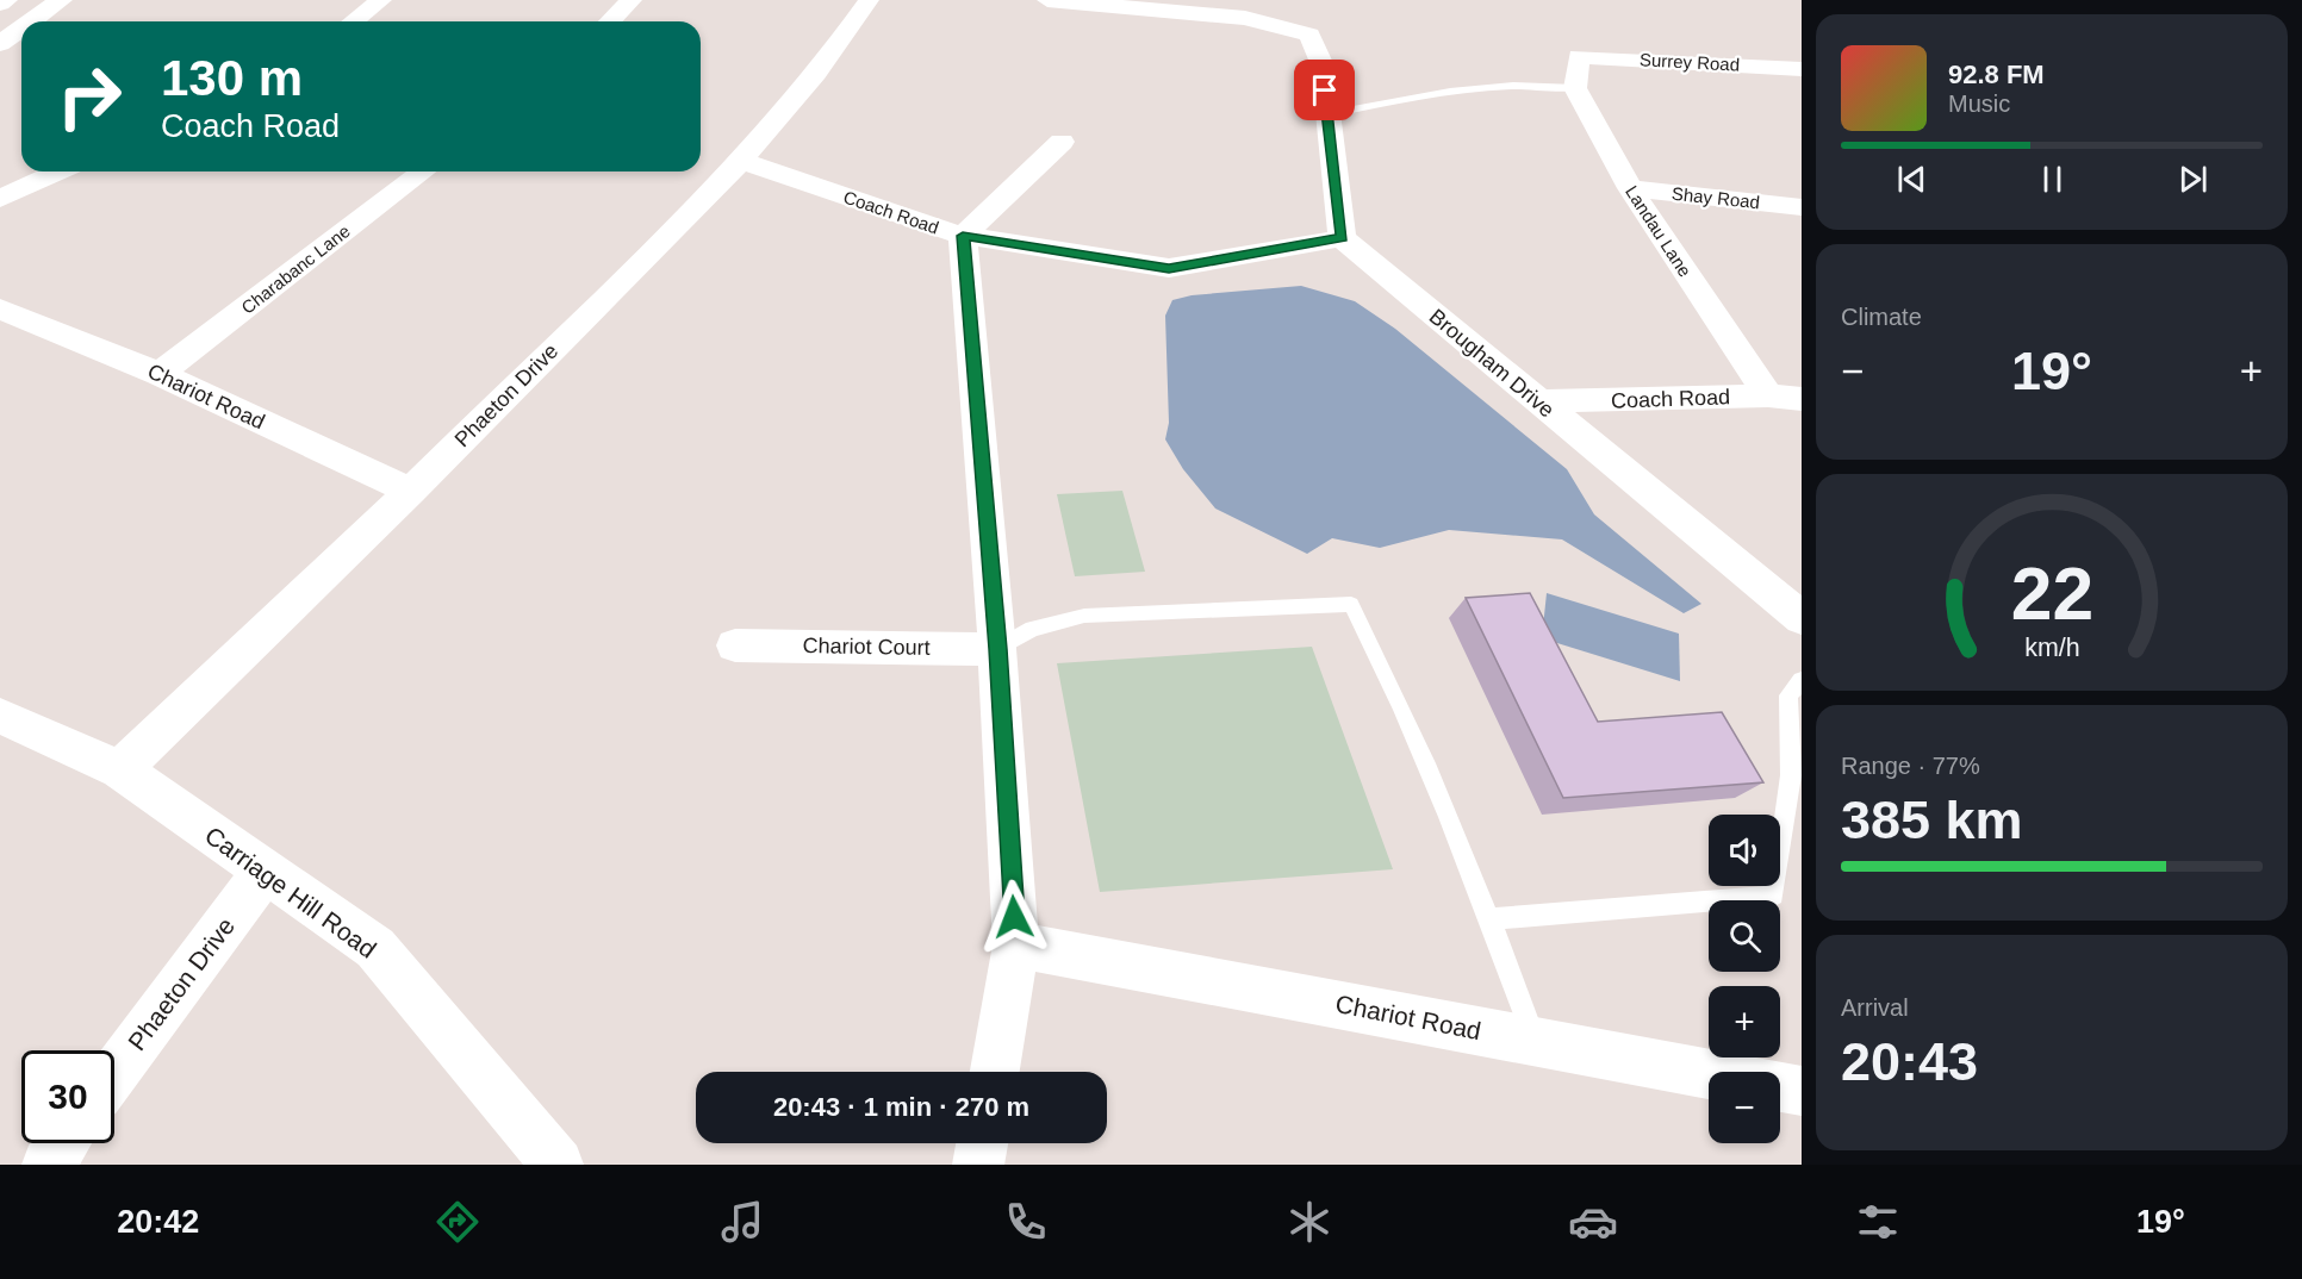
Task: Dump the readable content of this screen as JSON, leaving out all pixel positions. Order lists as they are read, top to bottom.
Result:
{
  "streets": {
    "street": [
      "Surrey Road",
      "Shay Road",
      "Coach Road",
      "Landau Lane",
      "Charabanc Lane",
      "Brougham Drive",
      "Phaeton Drive",
      "Chariot Road",
      "Chariot Court",
      "Carriage Hill Road"
    ]
  },
  "crossings": [
    ["Surrey Road", "Landau Lane"],
    ["Shay Road", "Landau Lane"],
    ["Coach Road", "Landau Lane"],
    ["Coach Road", "Brougham Drive"],
    ["Coach Road", "Phaeton Drive"],
    ["Charabanc Lane", "Chariot Road"],
    ["Phaeton Drive", "Chariot Road"],
    ["Phaeton Drive", "Carriage Hill Road"]
  ],
  "page": {
    "turn": ["130 m", "Coach Road"],
    "song": ["92.8 FM", "Music"],
    "tile": [
      "Climate",
      ["Range · 77%", "385 km"],
      ["Arrival", "20:43"]
    ],
    "heat": ["−", "19°", "+"],
    "map_buttons": ["+", "−"],
    "limit": "30",
    "trip": "20:43 · 1 min · 270 m",
    "tabs": ["20:42", "19°"],
    "gauge": ["22", "km/h"]
  }
}
